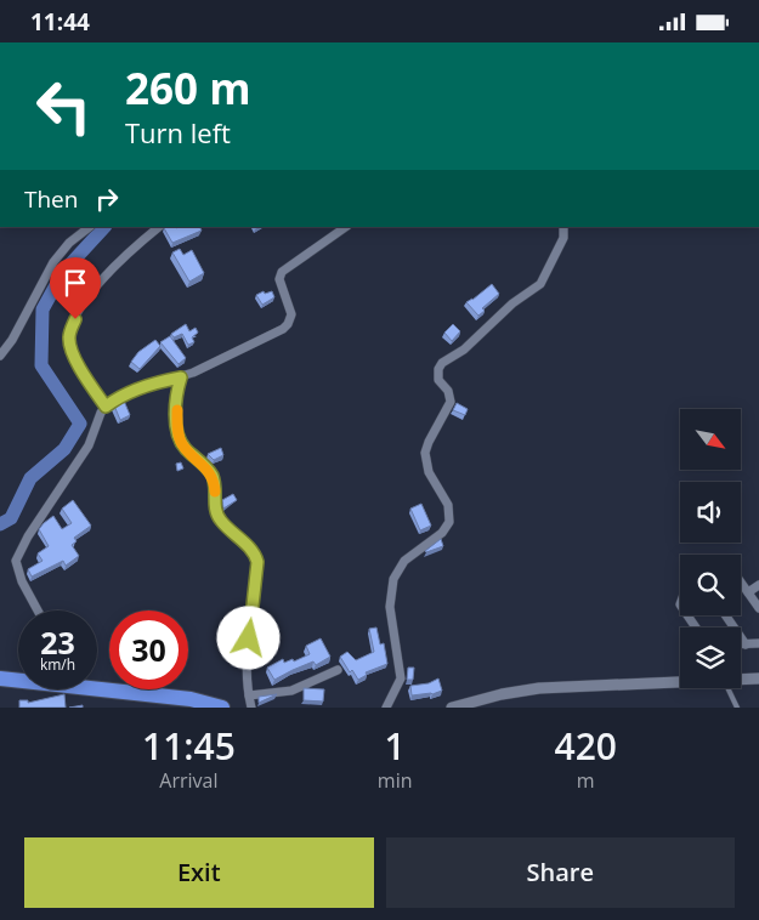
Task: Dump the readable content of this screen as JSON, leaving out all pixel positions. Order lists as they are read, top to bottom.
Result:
{
  "north": "bottom right",
  "page": {
    "status": "11:44",
    "turn": ["260 m", "Turn left"],
    "then": "Then",
    "speed": "23 km/h",
    "limit": "30",
    "eta": [
      "11:45",
      "Arrival",
      "1",
      "min",
      "420",
      "m"
    ],
    "buttons": ["Exit", "Share"]
  }
}
